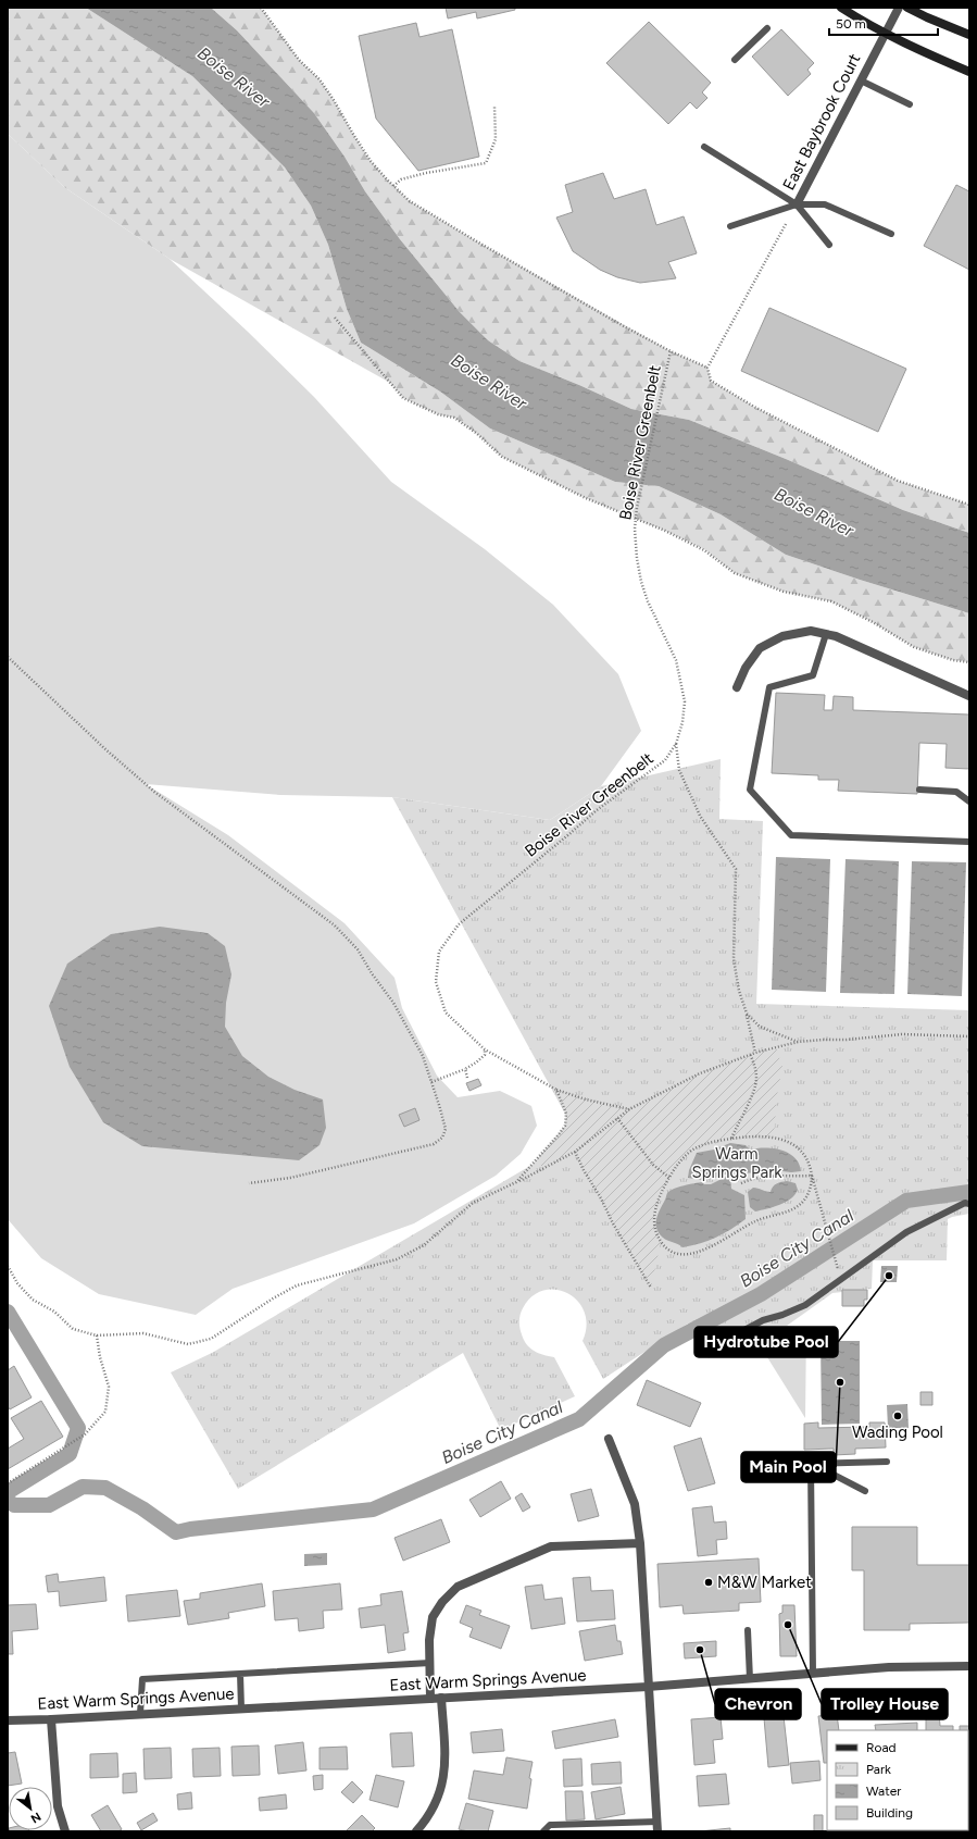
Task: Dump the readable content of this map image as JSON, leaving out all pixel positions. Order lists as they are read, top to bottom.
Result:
{
  "streets": {
    "street": ["East Baybrook Court", "East Warm Springs Avenue"],
    "path": ["Boise River Greenbelt"]
  },
  "water": ["Boise River", "Boise City Canal"],
  "parks": ["Warm Springs Park"],
  "places": [
    "Hydrotube Pool",
    "Main Pool",
    "Wading Pool",
    "M&W Market",
    "Trolley House",
    "Chevron"
  ],
  "legend": [
    "Road",
    "Park",
    "Water",
    "Building"
  ],
  "scale_bar": "50 m",
  "north": "bottom right"
}
